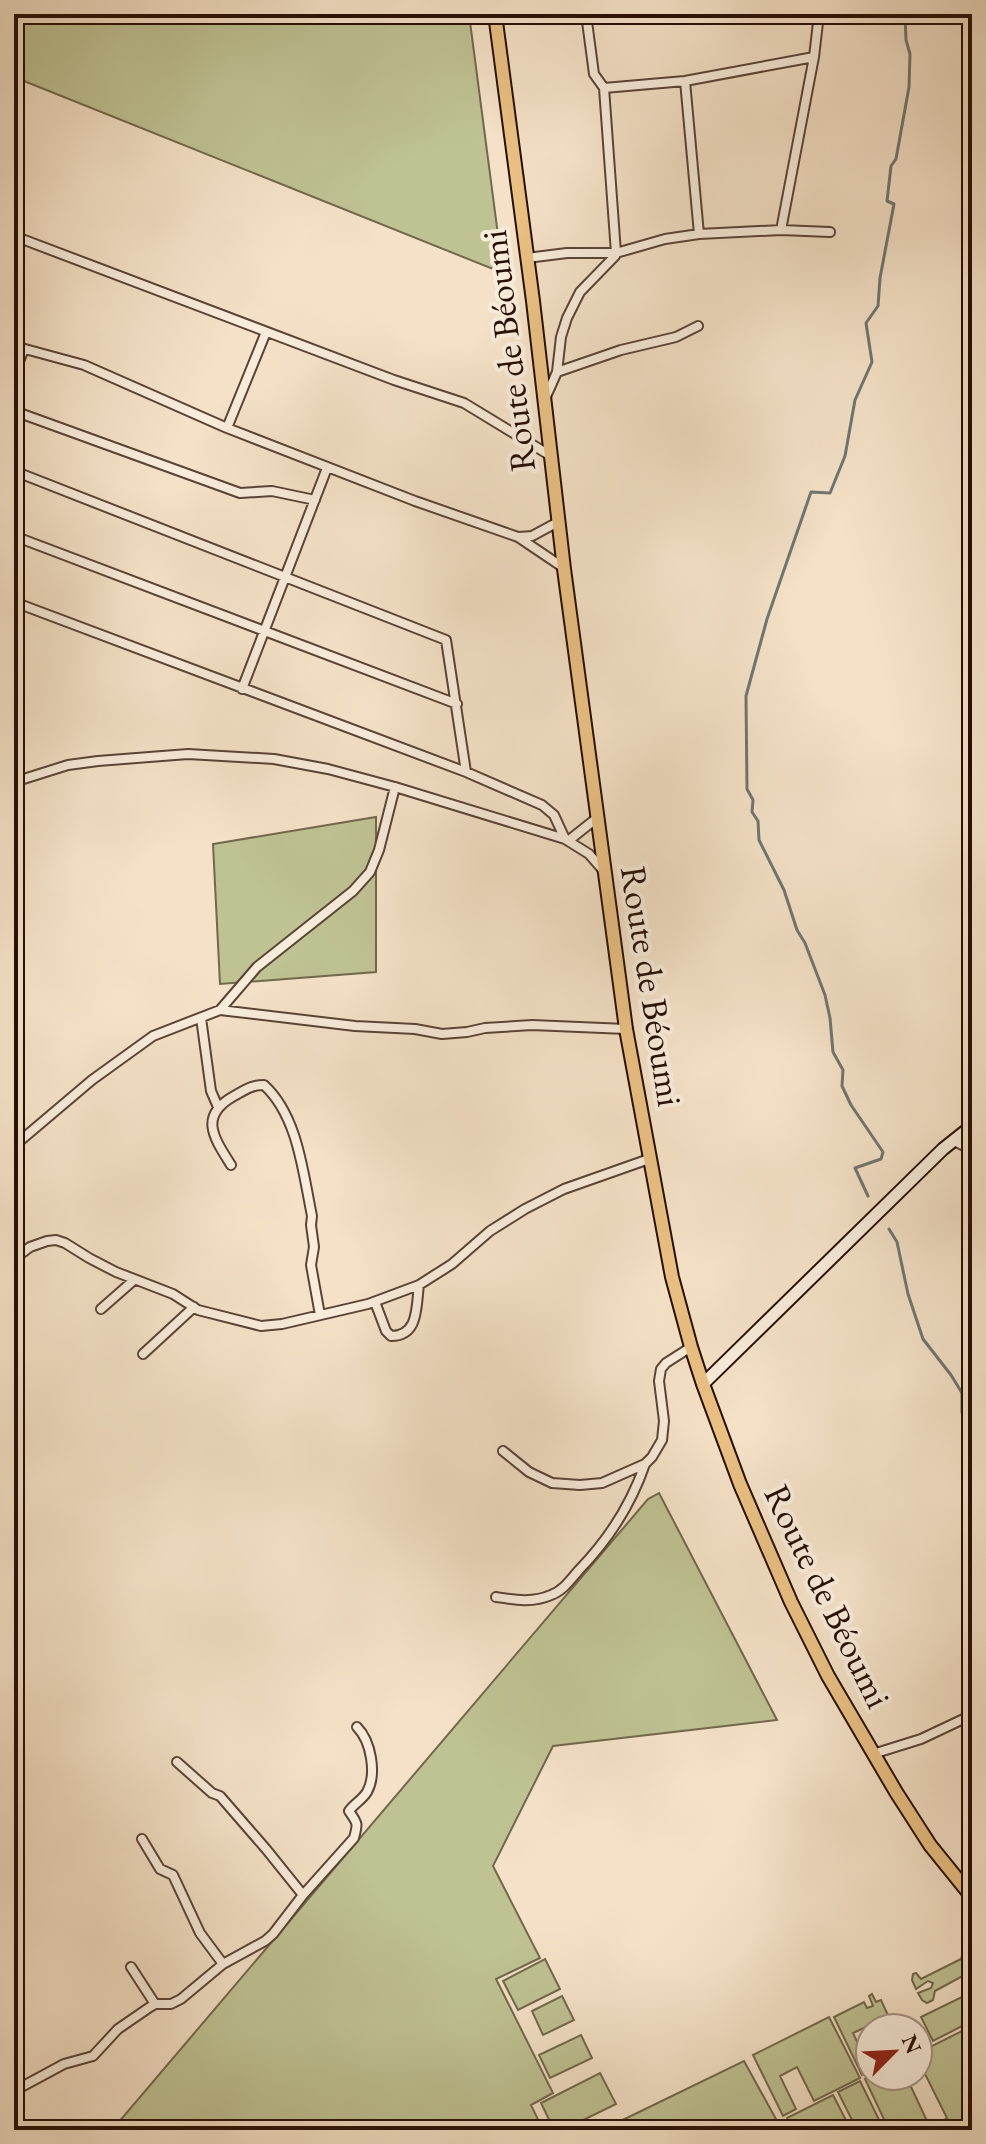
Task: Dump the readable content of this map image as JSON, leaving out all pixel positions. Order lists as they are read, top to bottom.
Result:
{
  "streets": {
    "main road": ["Route de Béoumi"]
  },
  "north": "top right"
}
